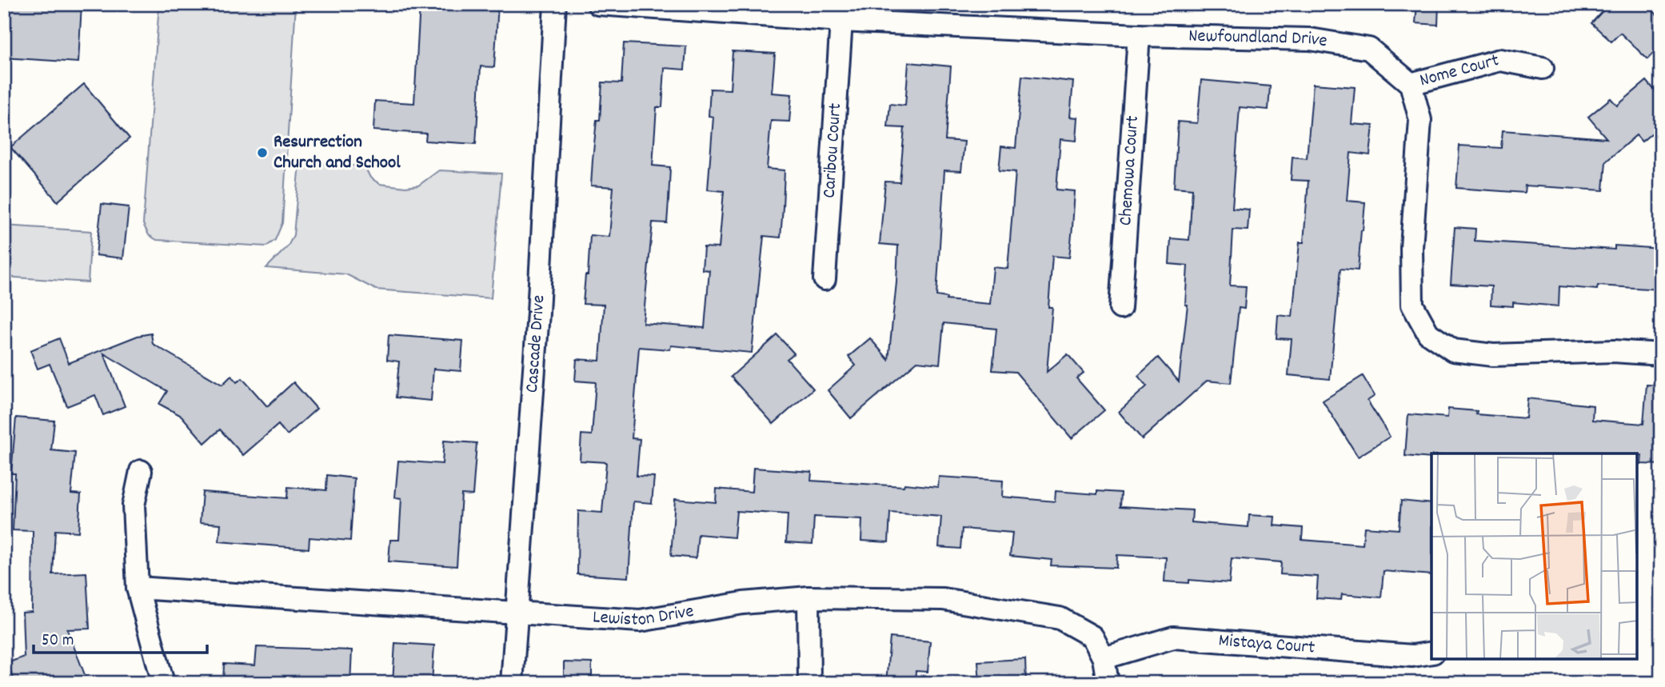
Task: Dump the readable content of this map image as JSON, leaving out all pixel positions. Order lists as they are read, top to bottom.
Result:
{
  "streets": {
    "street": [
      "Newfoundland Drive",
      "Nome Court",
      "Caribou Court",
      "Chemowa Court",
      "Cascade Drive",
      "Lewiston Drive",
      "Mistaya Court"
    ]
  },
  "crossings": [
    ["Newfoundland Drive", "Nome Court"],
    ["Newfoundland Drive", "Caribou Court"],
    ["Newfoundland Drive", "Chemowa Court"],
    ["Cascade Drive", "Lewiston Drive"],
    ["Lewiston Drive", "Mistaya Court"]
  ],
  "places": ["Resurrection Church and School"],
  "scale_bar": "50 m"
}
